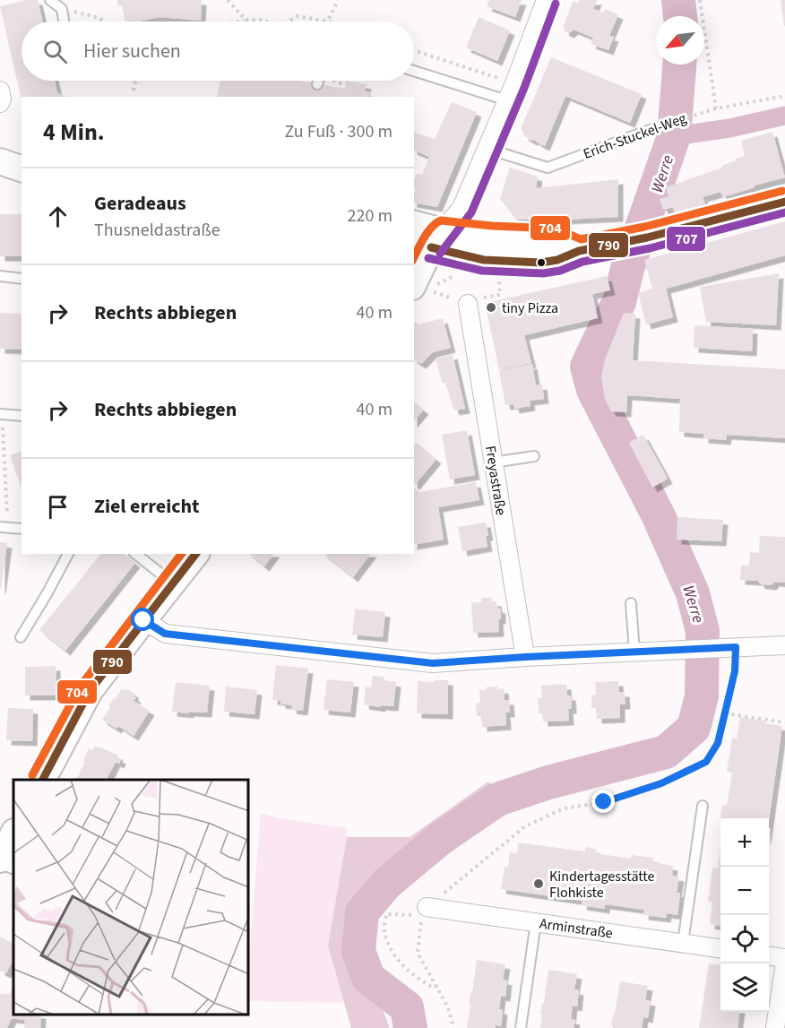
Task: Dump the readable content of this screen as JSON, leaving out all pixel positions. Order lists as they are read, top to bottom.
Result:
{
  "streets": {
    "street": ["Freyastraße", "Arminstraße"],
    "lane": ["Erich-Stuckel-Weg"]
  },
  "water": ["Werre"],
  "places": ["tiny Pizza", "Kindertagesstätte Flohkiste"],
  "lines": ["transit line 707", "transit line 704", "transit line 790"],
  "north": "bottom left",
  "page": {
    "search": "Hier suchen",
    "heading": ["4 Min.", "Zu Fuß · 300 m"],
    "list": [
      ["Geradeaus", "Thusneldastraße", "220 m"],
      ["Rechts abbiegen", "40 m"],
      ["Rechts abbiegen", "40 m"],
      "Ziel erreicht"
    ],
    "map_buttons": ["+", "−"]
  }
}
